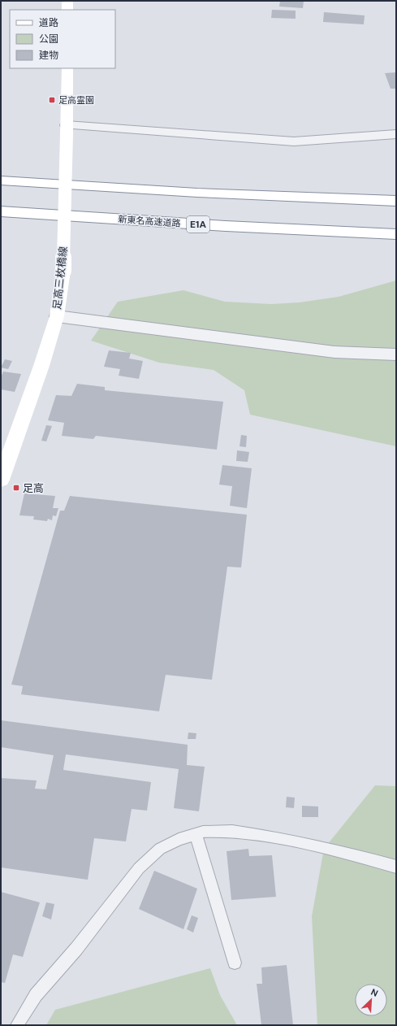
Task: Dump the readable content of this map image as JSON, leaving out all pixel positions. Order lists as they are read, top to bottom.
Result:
{
  "streets": {
    "main road": ["新東名高速道路", "E1A", "足高三枚橋線"]
  },
  "places": {
    "transit": ["足高霊園", "足高"]
  },
  "legend": ["道路", "公園", "建物"],
  "north": "top right"
}
